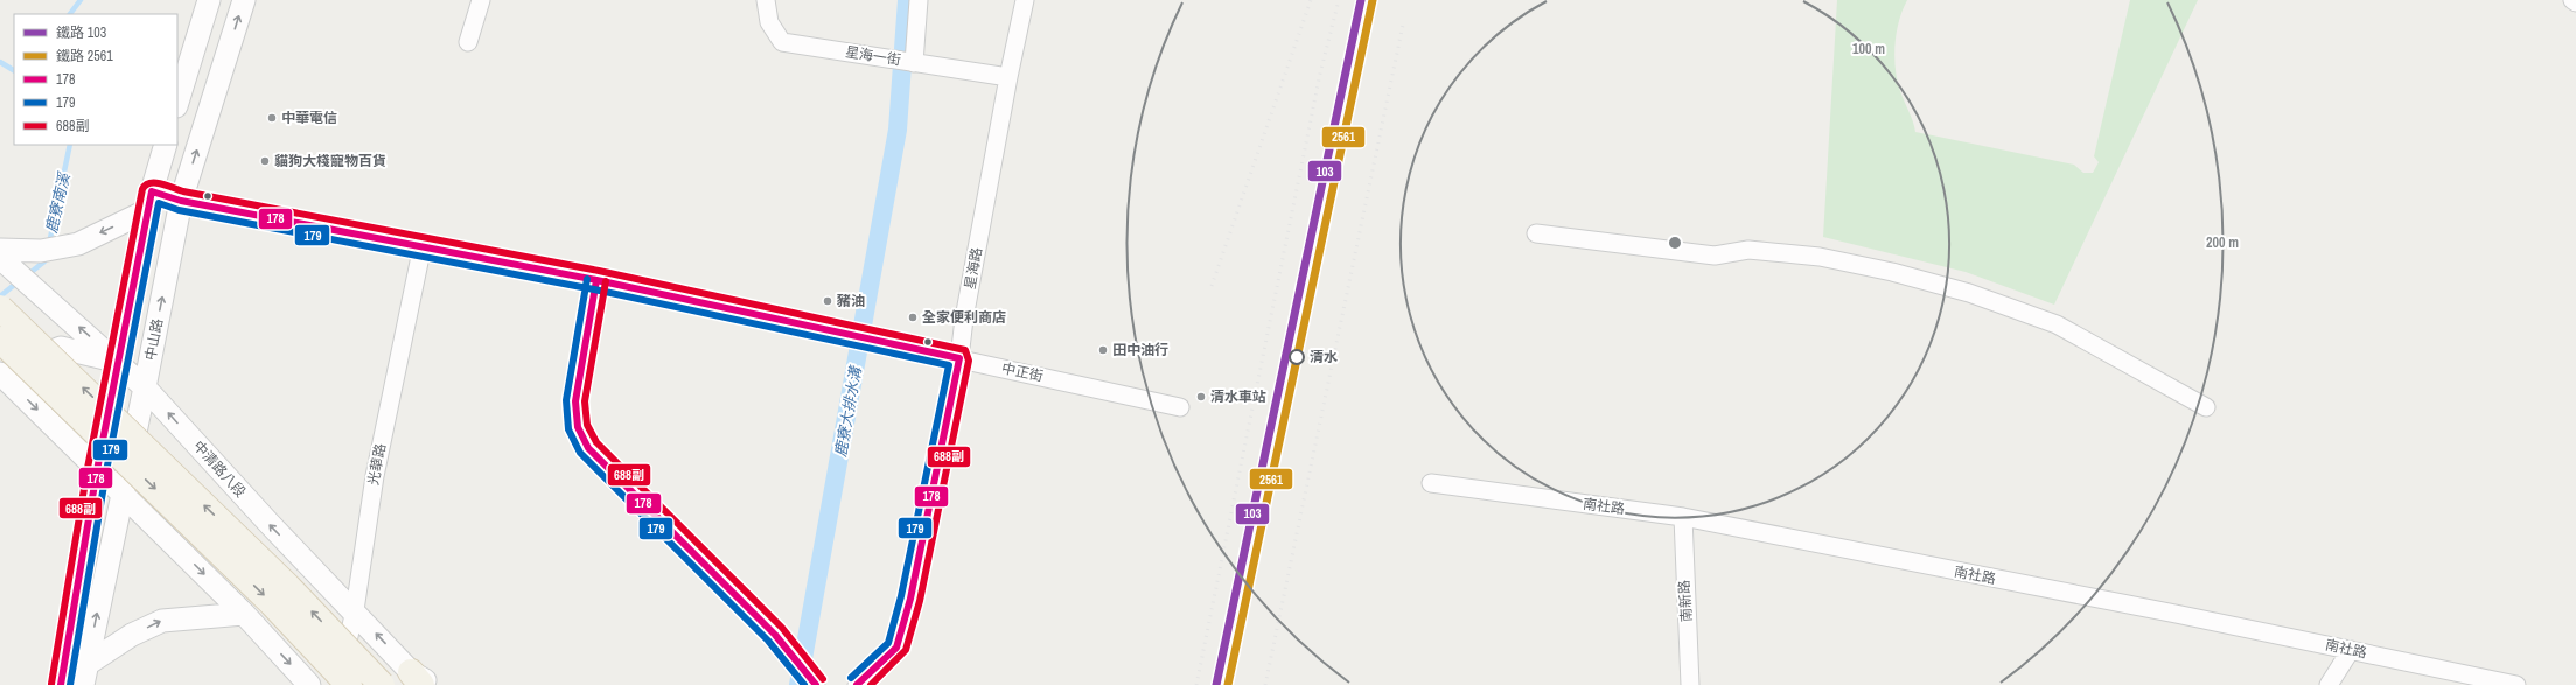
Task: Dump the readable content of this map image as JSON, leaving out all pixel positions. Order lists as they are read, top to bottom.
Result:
{
  "streets": {
    "street": [
      "星海一街",
      "星海路",
      "中山路",
      "中正街",
      "光華路",
      "中清路八段",
      "南社路",
      "南新路"
    ]
  },
  "crossings": [
    ["星海一街", "星海路"],
    ["星海路", "中正街"],
    ["中山路", "中清路八段"],
    ["光華路", "中清路八段"],
    ["南社路", "南新路"]
  ],
  "water": ["鹿寮南溪", "鹿寮大排水溝"],
  "places": [
    "中華電信",
    "貓狗大棧寵物百貨",
    "豬油",
    "全家便利商店",
    "田中油行",
    "清水",
    "清水車站"
  ],
  "lines": [
    "rail line 103",
    "rail line 2561",
    "transit line 688副",
    "transit line 178",
    "transit line 179"
  ],
  "legend": [
    "鐵路 103",
    "鐵路 2561",
    "178",
    "179",
    "688副"
  ],
  "rings": ["100 m", "200 m"]
}
